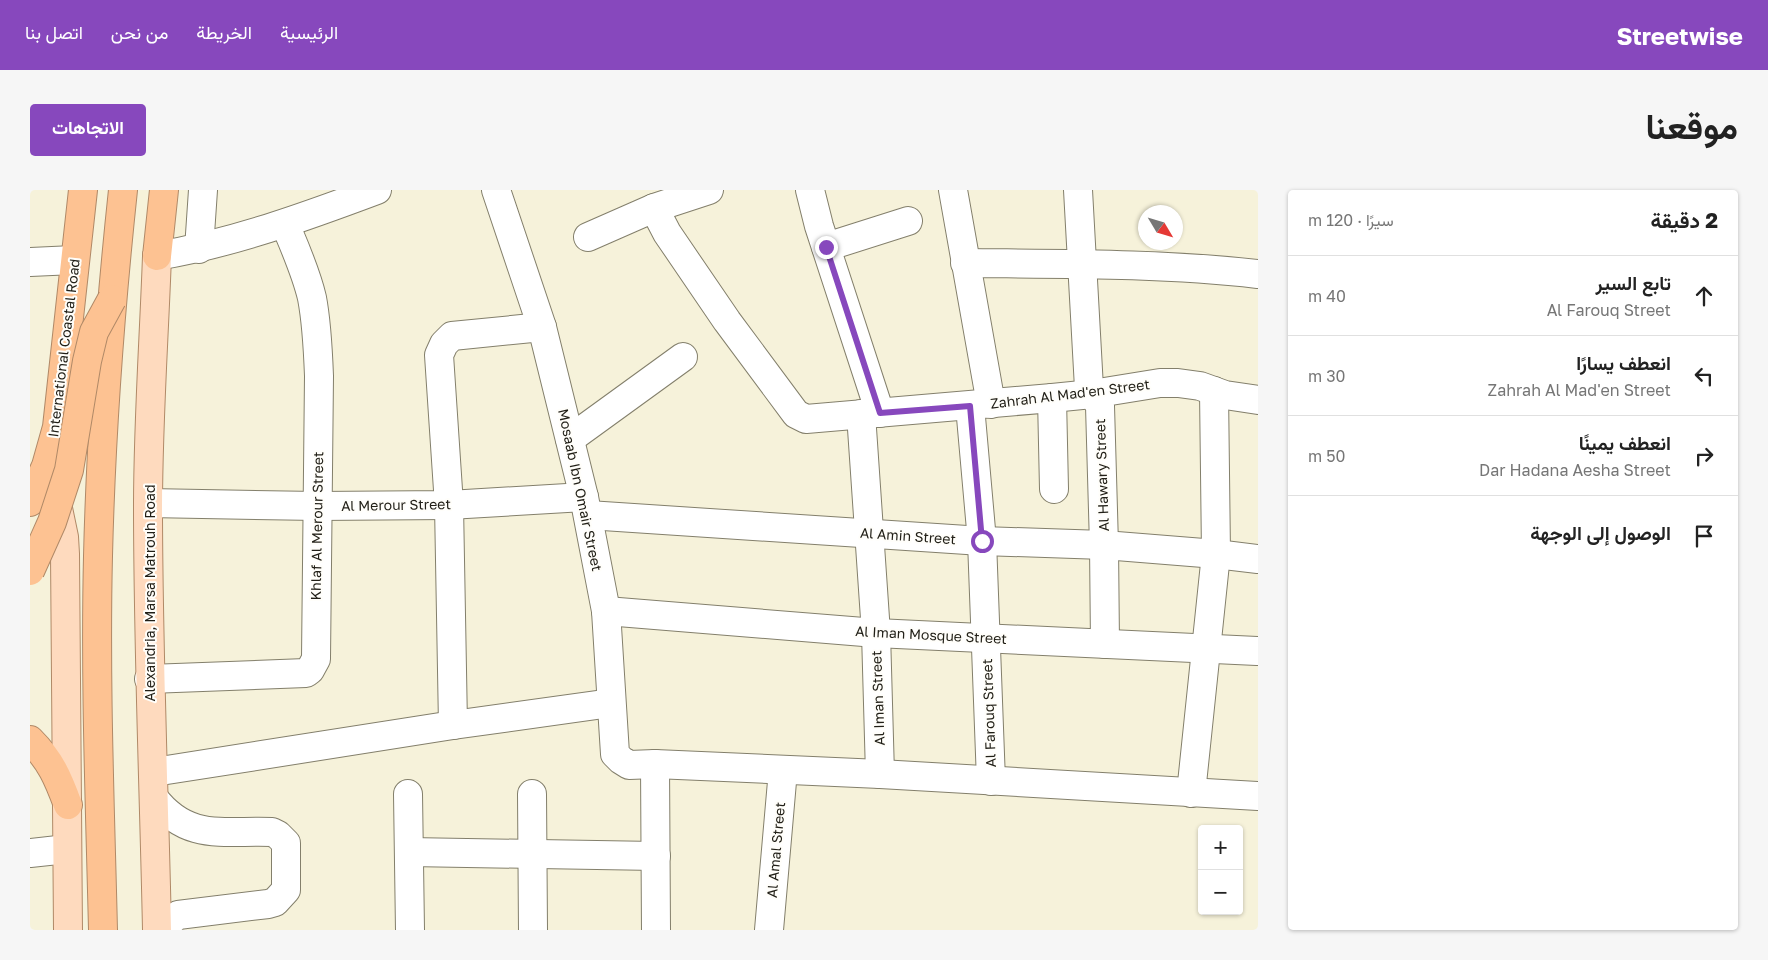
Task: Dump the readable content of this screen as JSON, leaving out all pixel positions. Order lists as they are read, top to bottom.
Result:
{
  "streets": {
    "highway": ["International Coastal Road"],
    "main road": ["Alexandria, Marsa Matrouh Road"],
    "street": [
      "Zahrah Al Mad'en Street",
      "Al Hawary Street",
      "Mosaab Ibn Omair Street",
      "Al Merour Street",
      "Khlaf Al Merour Street",
      "Al Amin Street",
      "Al Iman Mosque Street",
      "Al Iman Street",
      "Al Farouq Street",
      "Al Amal Street"
    ]
  },
  "crossings": [
    ["Zahrah Al Mad'en Street", "Al Hawary Street"],
    ["Zahrah Al Mad'en Street", "Al Iman Street"],
    ["Zahrah Al Mad'en Street", "Al Farouq Street"],
    ["Al Hawary Street", "Al Amin Street"],
    ["Al Hawary Street", "Al Iman Mosque Street"],
    ["Mosaab Ibn Omair Street", "Al Merour Street"],
    ["Mosaab Ibn Omair Street", "Al Amin Street"],
    ["Mosaab Ibn Omair Street", "Al Iman Mosque Street"],
    ["Mosaab Ibn Omair Street", "Al Iman Street"],
    ["Mosaab Ibn Omair Street", "Al Farouq Street"],
    ["Mosaab Ibn Omair Street", "Al Amal Street"],
    ["Al Merour Street", "Khlaf Al Merour Street"],
    ["Al Merour Street", "Al Amin Street"],
    ["Al Merour Street", "Alexandria, Marsa Matrouh Road"],
    ["Khlaf Al Merour Street", "Alexandria, Marsa Matrouh Road"],
    ["Al Amin Street", "Al Iman Street"],
    ["Al Amin Street", "Al Farouq Street"],
    ["Al Iman Mosque Street", "Al Iman Street"],
    ["Al Iman Mosque Street", "Al Farouq Street"]
  ],
  "north": "bottom right",
  "page": {
    "header": "Streetwise",
    "nav": [
      "الرئيسية",
      "الخريطة",
      "من نحن",
      "اتصل بنا"
    ],
    "title": "موقعنا",
    "buttons": "الاتجاهات",
    "heading": ["2 دقيقة", "سيرًا · 120 m"],
    "list": [
      ["تابع السير", "Al Farouq Street", "40 m"],
      ["انعطف يسارًا", "Zahrah Al Mad'en Street", "30 m"],
      ["انعطف يمينًا", "Dar Hadana Aesha Street", "50 m"],
      "الوصول إلى الوجهة"
    ],
    "map_buttons": ["+", "−"]
  }
}
